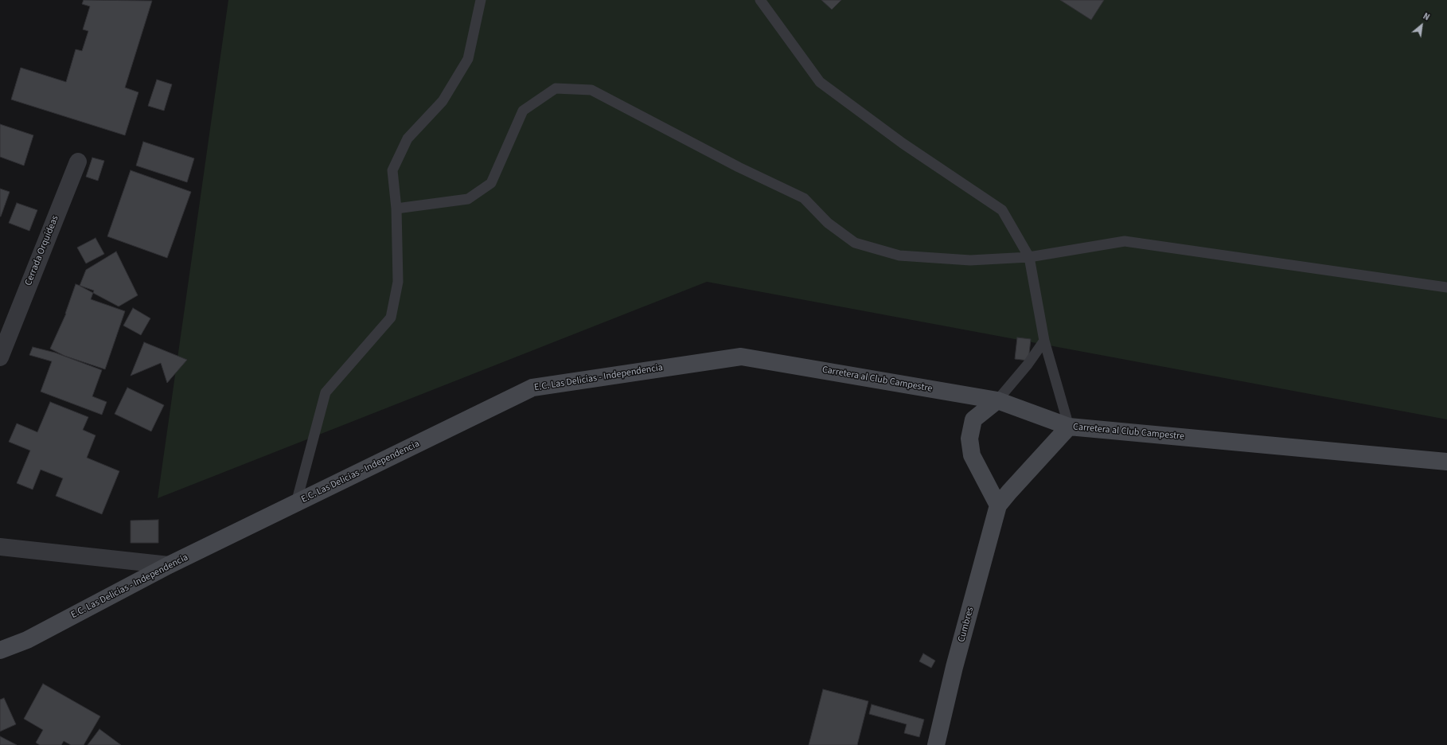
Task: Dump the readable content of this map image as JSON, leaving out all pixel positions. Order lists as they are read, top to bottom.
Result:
{
  "streets": {
    "street": [
      "Cerrada Orquídeas",
      "E.C. Las Delicias - Independencia",
      "Carretera al Club Campestre",
      "Cumbres"
    ]
  },
  "crossings": [
    ["E.C. Las Delicias - Independencia", "Carretera al Club Campestre"],
    ["Carretera al Club Campestre", "Cumbres"]
  ],
  "north": "top right"
}
